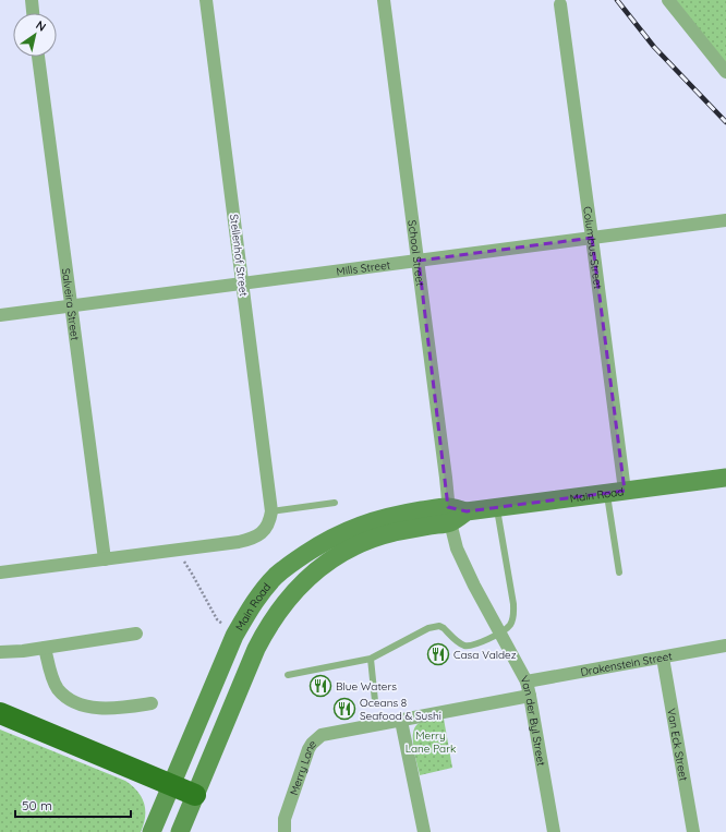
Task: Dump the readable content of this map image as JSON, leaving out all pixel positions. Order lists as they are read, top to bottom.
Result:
{
  "streets": {
    "main road": ["Main Road"],
    "street": [
      "Columbus Street",
      "School Street",
      "Stellenhof Street",
      "Mills Street",
      "Salveira Street",
      "Drakenstein Street",
      "Van der Byl Street",
      "Van Eck Street",
      "Merry Lane"
    ]
  },
  "crossings": [
    ["Columbus Street", "Mills Street"],
    ["Columbus Street", "Main Road"],
    ["School Street", "Mills Street"],
    ["School Street", "Main Road"],
    ["School Street", "Van der Byl Street"],
    ["Stellenhof Street", "Mills Street"],
    ["Mills Street", "Salveira Street"],
    ["Main Road", "Van der Byl Street"],
    ["Drakenstein Street", "Van der Byl Street"],
    ["Drakenstein Street", "Van Eck Street"],
    ["Van der Byl Street", "Merry Lane"]
  ],
  "parks": ["Merry Lane Park"],
  "places": {
    "restaurant": ["Casa Valdez", "Blue Waters", "Oceans 8 Seafood & Sushi"]
  },
  "scale_bar": "50 m",
  "north": "top right"
}
